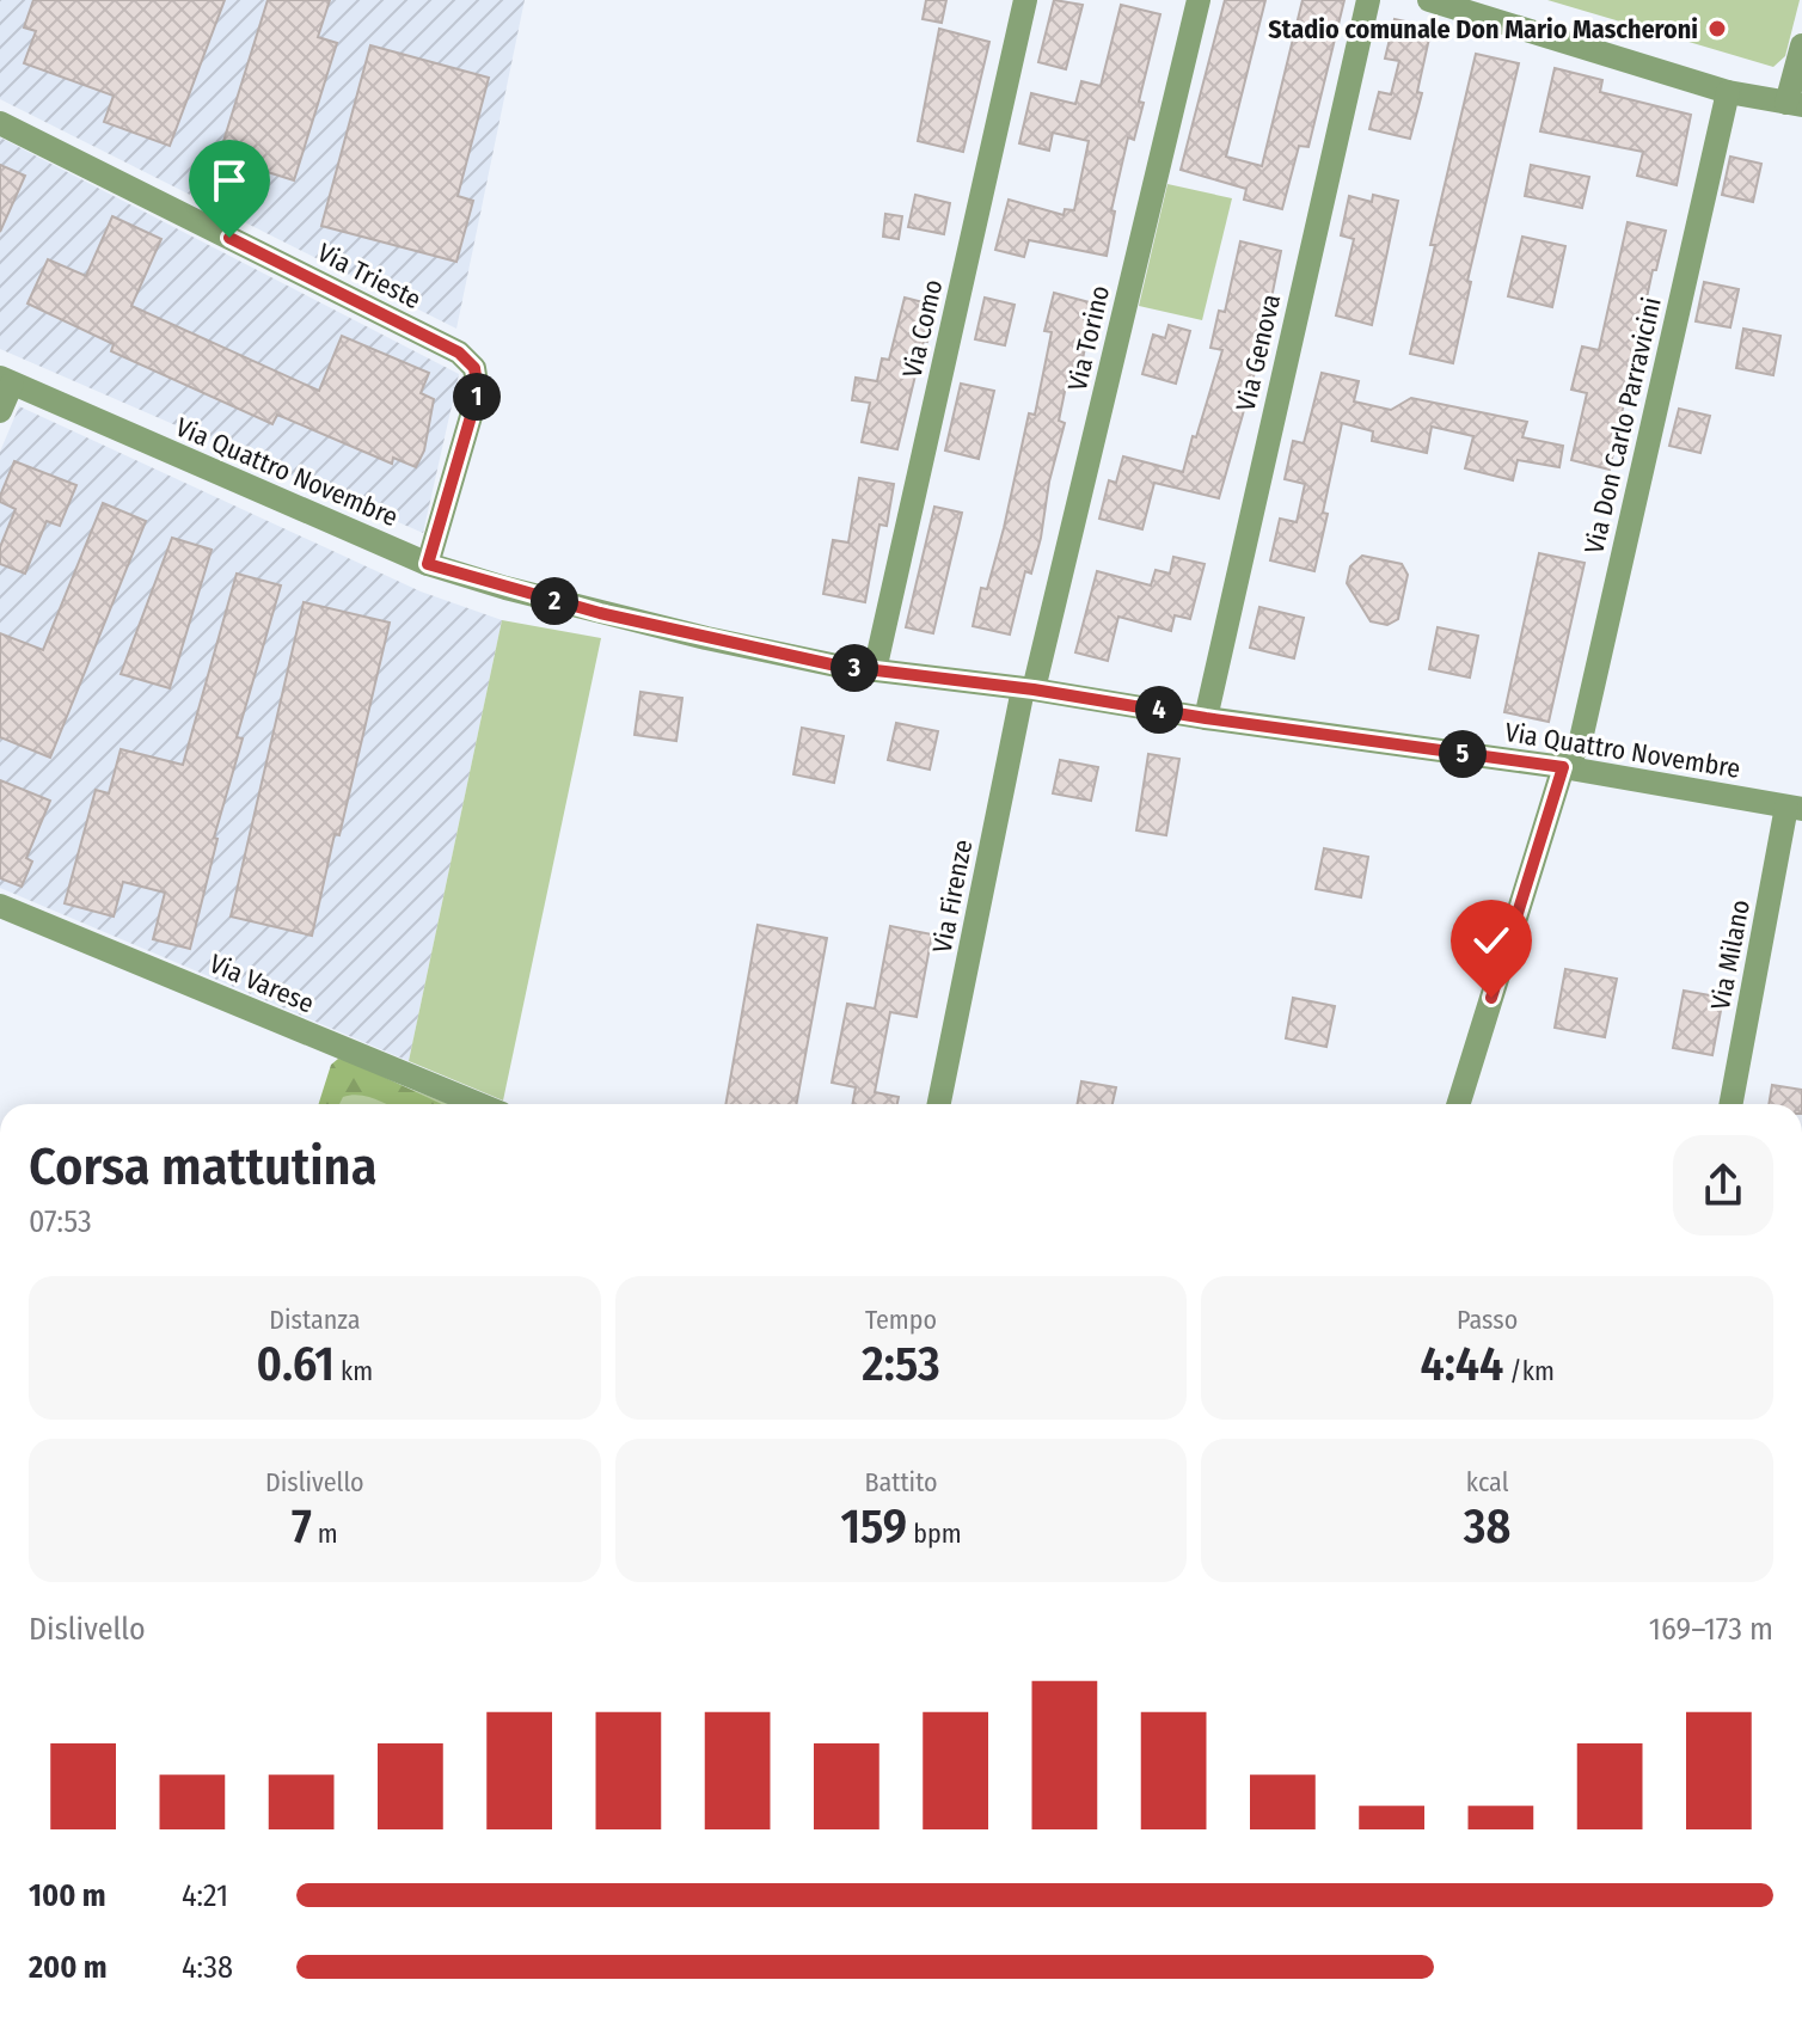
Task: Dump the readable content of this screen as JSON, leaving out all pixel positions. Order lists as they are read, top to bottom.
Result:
{
  "streets": {
    "street": [
      "Via Trieste",
      "Via Como",
      "Via Torino",
      "Via Genova",
      "Via Don Carlo Parravicini",
      "Via Quattro Novembre",
      "Via Firenze",
      "Via Milano",
      "Via Varese"
    ]
  },
  "crossings": [
    ["Via Trieste", "Via Quattro Novembre"],
    ["Via Como", "Via Quattro Novembre"],
    ["Via Torino", "Via Quattro Novembre"],
    ["Via Torino", "Via Firenze"],
    ["Via Genova", "Via Quattro Novembre"],
    ["Via Don Carlo Parravicini", "Via Quattro Novembre"],
    ["Via Quattro Novembre", "Via Firenze"],
    ["Via Quattro Novembre", "Via Milano"]
  ],
  "places": ["Stadio comunale Don Mario Mascheroni"],
  "page": {
    "pins": [
      "1",
      "2",
      "3",
      "4",
      "5"
    ],
    "heading": ["Corsa mattutina", "07:53"],
    "stats": [
      ["Distanza", "0.61 km"],
      ["Tempo", "2:53"],
      ["Passo", "4:44 /km"],
      ["Dislivello", "7 m"],
      ["Battito", "159 bpm"],
      ["kcal", "38"]
    ],
    "chart": ["Dislivello", "169–173 m"],
    "list": [
      {
        "name": "100 m",
        "note": "4:21"
      },
      {
        "name": "200 m",
        "note": "4:38"
      }
    ]
  }
}
